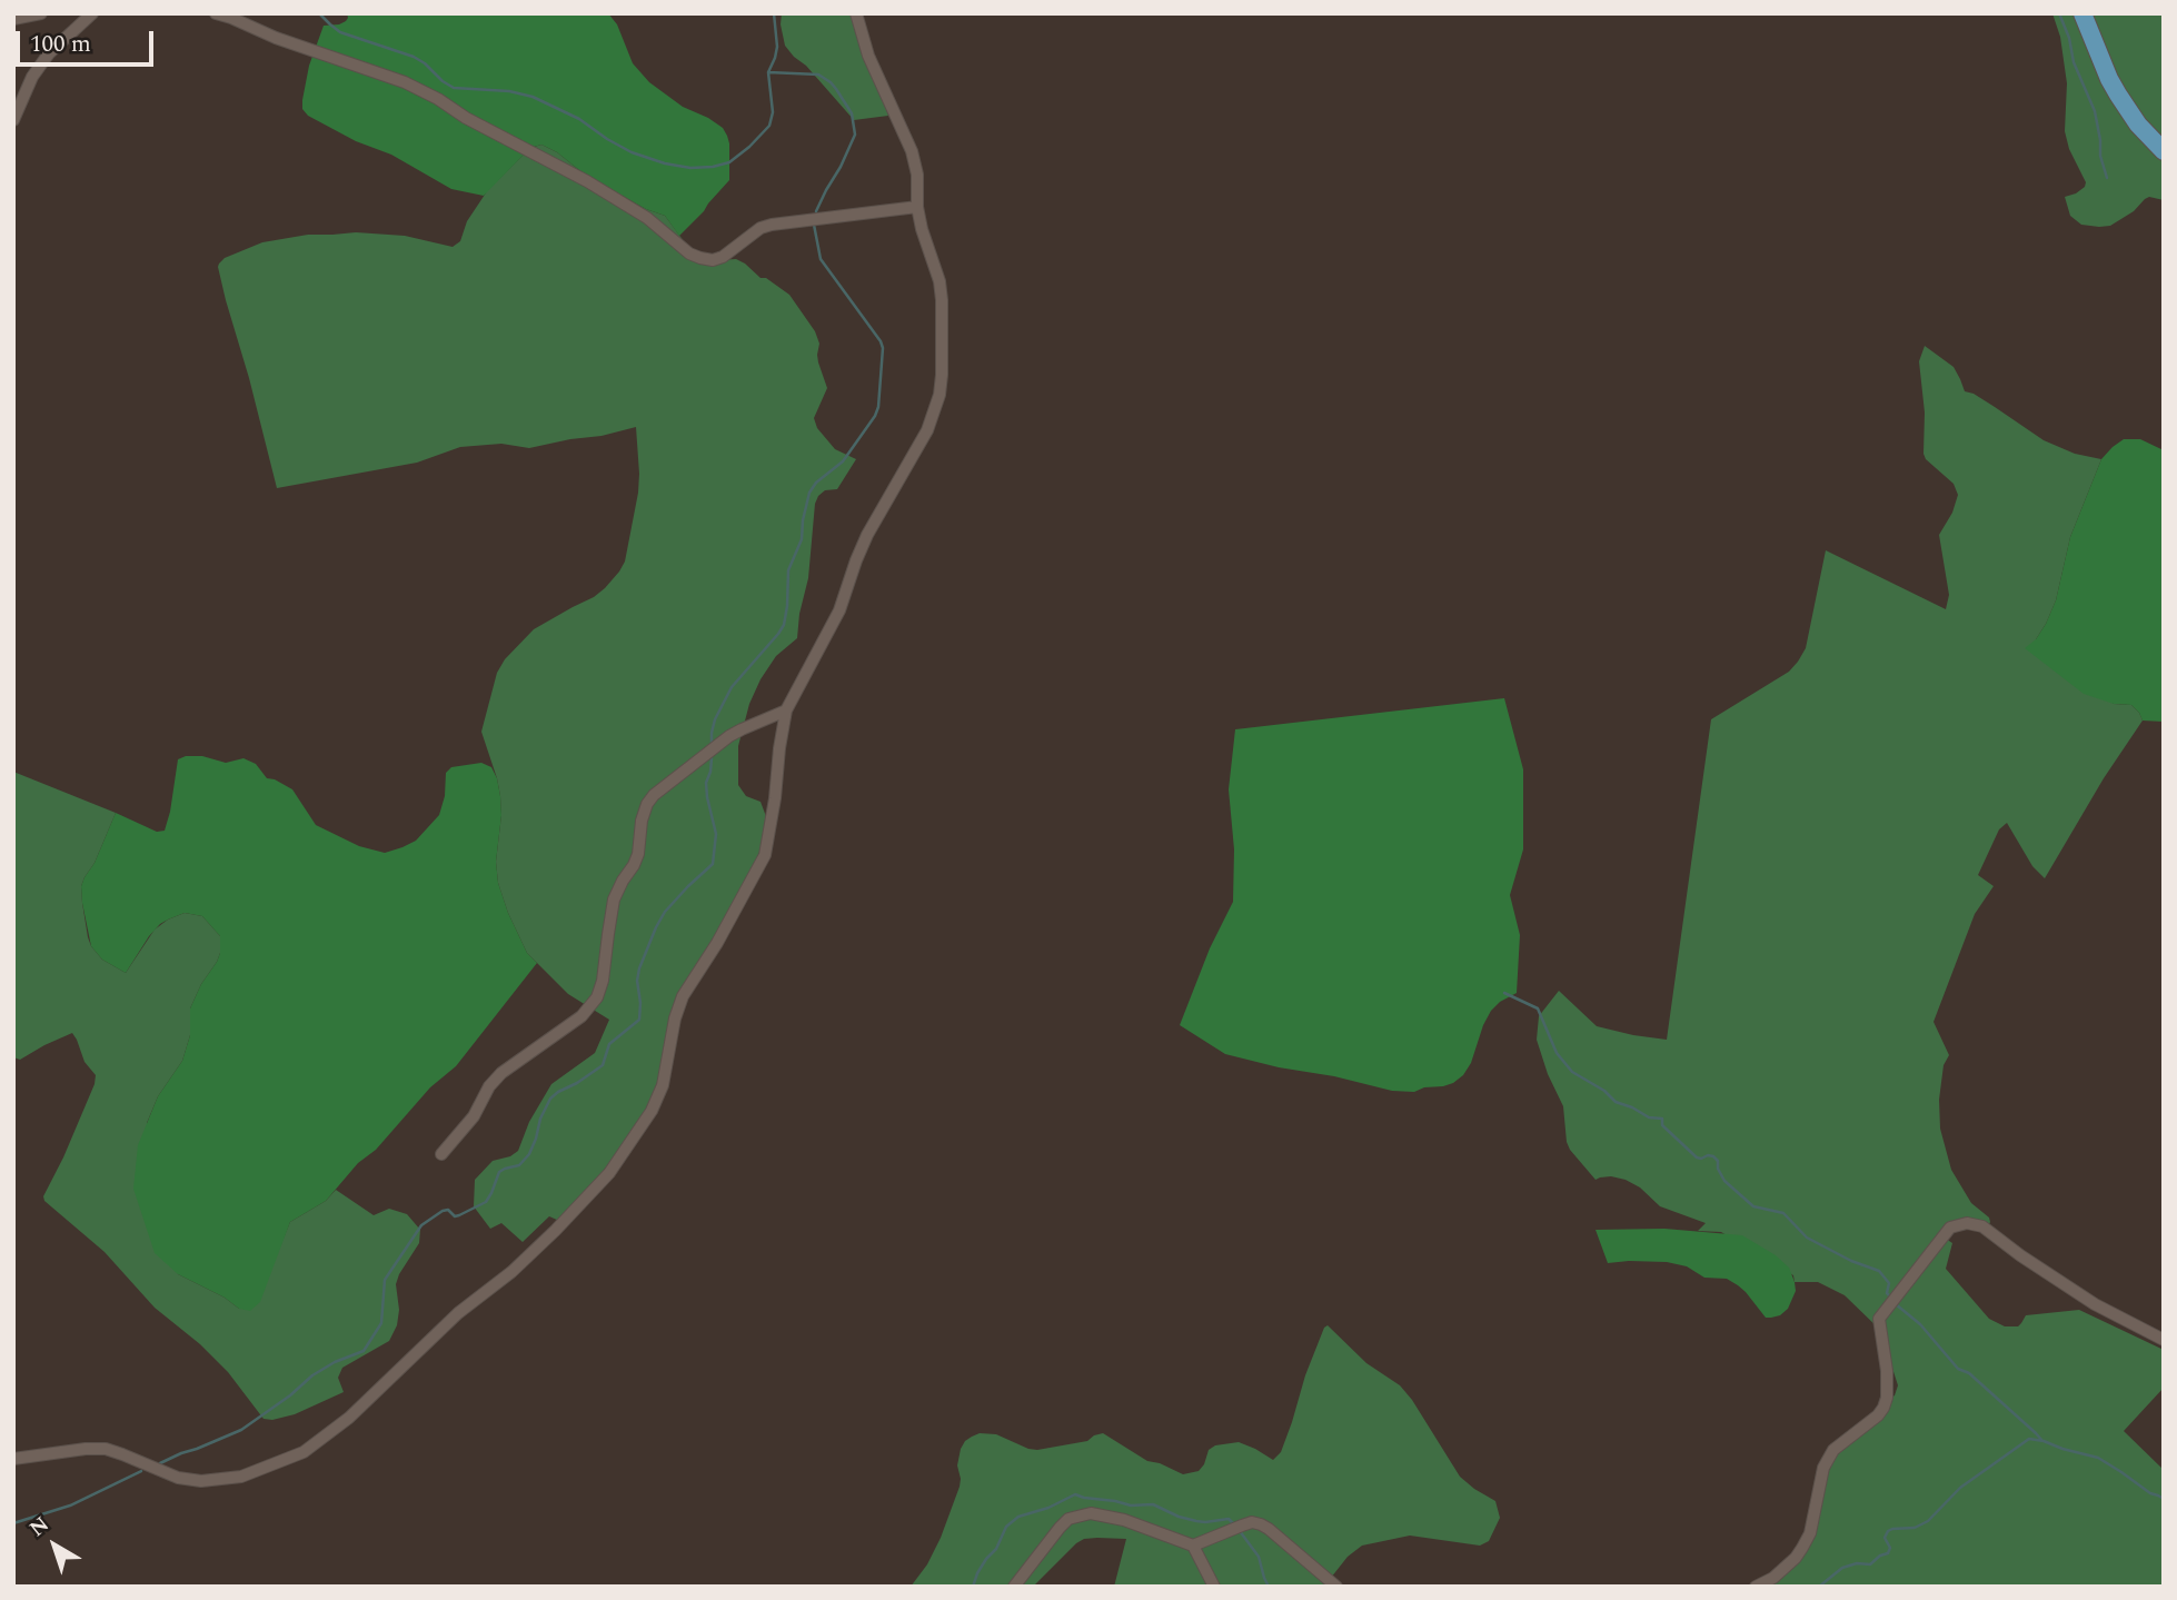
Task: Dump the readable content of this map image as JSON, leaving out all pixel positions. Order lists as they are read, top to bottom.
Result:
{
  "scale_bar": "100 m",
  "north": "top left"
}
